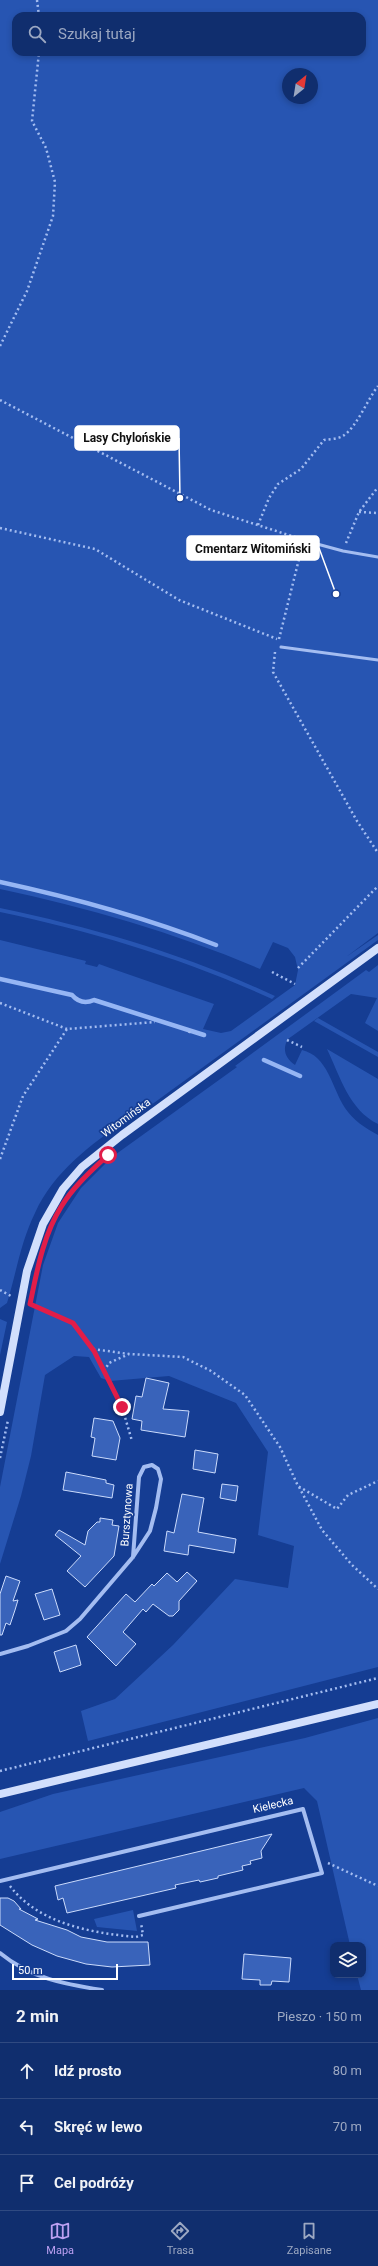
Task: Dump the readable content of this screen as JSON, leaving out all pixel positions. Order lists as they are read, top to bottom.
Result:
{
  "streets": {
    "street": ["Witomińska", "Bursztynowa", "Kielecka"]
  },
  "places": ["Lasy Chylońskie", "Cmentarz Witomiński"],
  "scale_bar": "50 m",
  "north": "top right",
  "page": {
    "search": "Szukaj tutaj",
    "scale": "50 m",
    "heading": ["2 min", "Pieszo · 150 m"],
    "list": [
      ["Idź prosto", "80 m"],
      ["Skręć w lewo", "70 m"],
      "Cel podróży"
    ],
    "nav": ["Mapa", "Trasa", "Zapisane"]
  }
}
